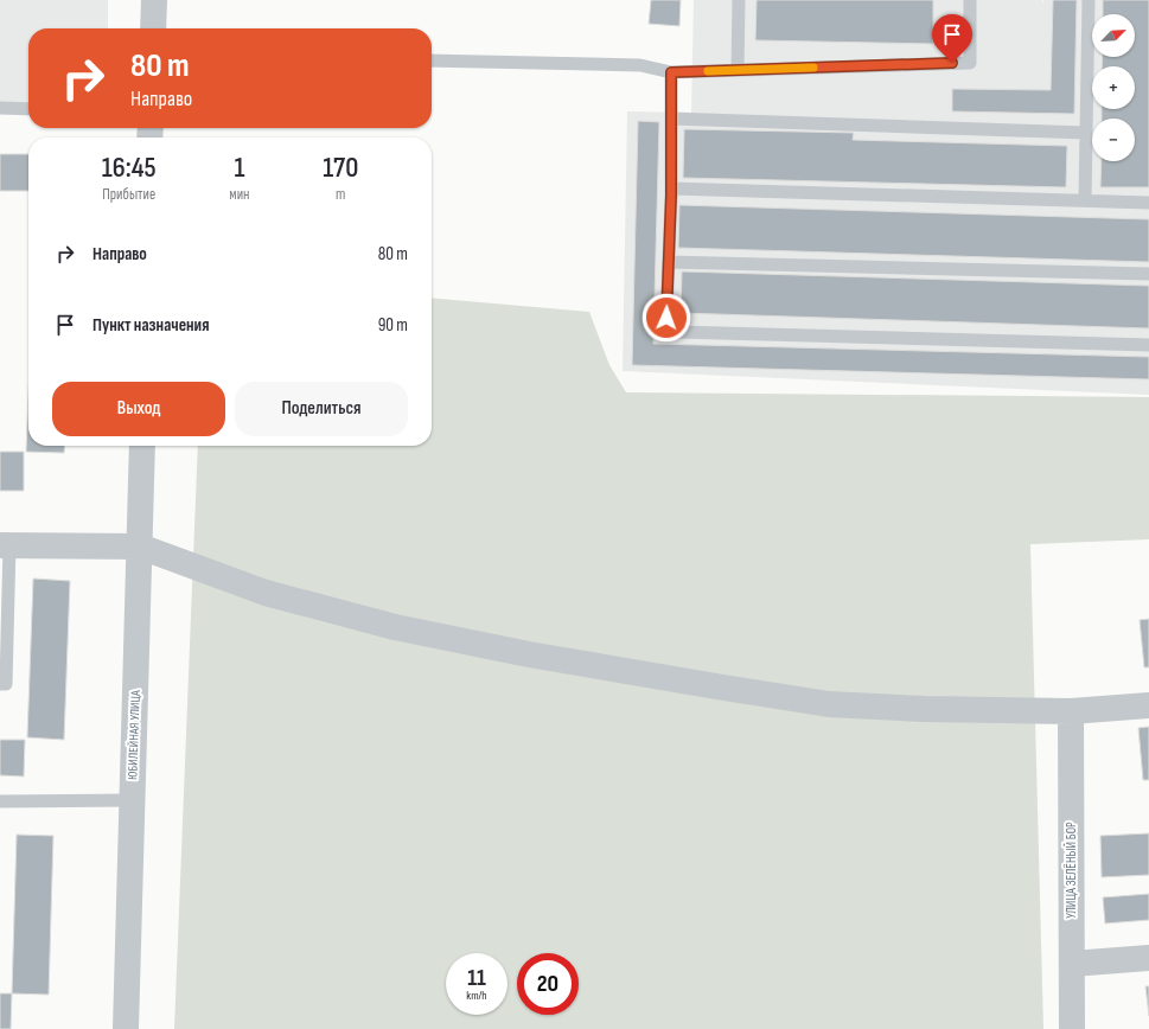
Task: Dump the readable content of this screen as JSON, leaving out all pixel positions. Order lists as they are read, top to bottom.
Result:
{
  "streets": {
    "street": ["ЮБИЛЕЙНАЯ УЛИЦА", "УЛИЦА ЗЕЛЁНЫЙ БОР"]
  },
  "north": "top right",
  "page": {
    "map_buttons": ["+", "−"],
    "turn": ["80 m", "Направо"],
    "eta": [
      "16:45",
      "Прибытие",
      "1",
      "мин",
      "170",
      "m"
    ],
    "list": [
      {
        "name": "Направо",
        "value": "80 m"
      },
      {
        "name": "Пункт назначения",
        "value": "90 m"
      }
    ],
    "buttons": ["Выход", "Поделиться"],
    "speed": "11 km/h",
    "limit": "20"
  }
}
